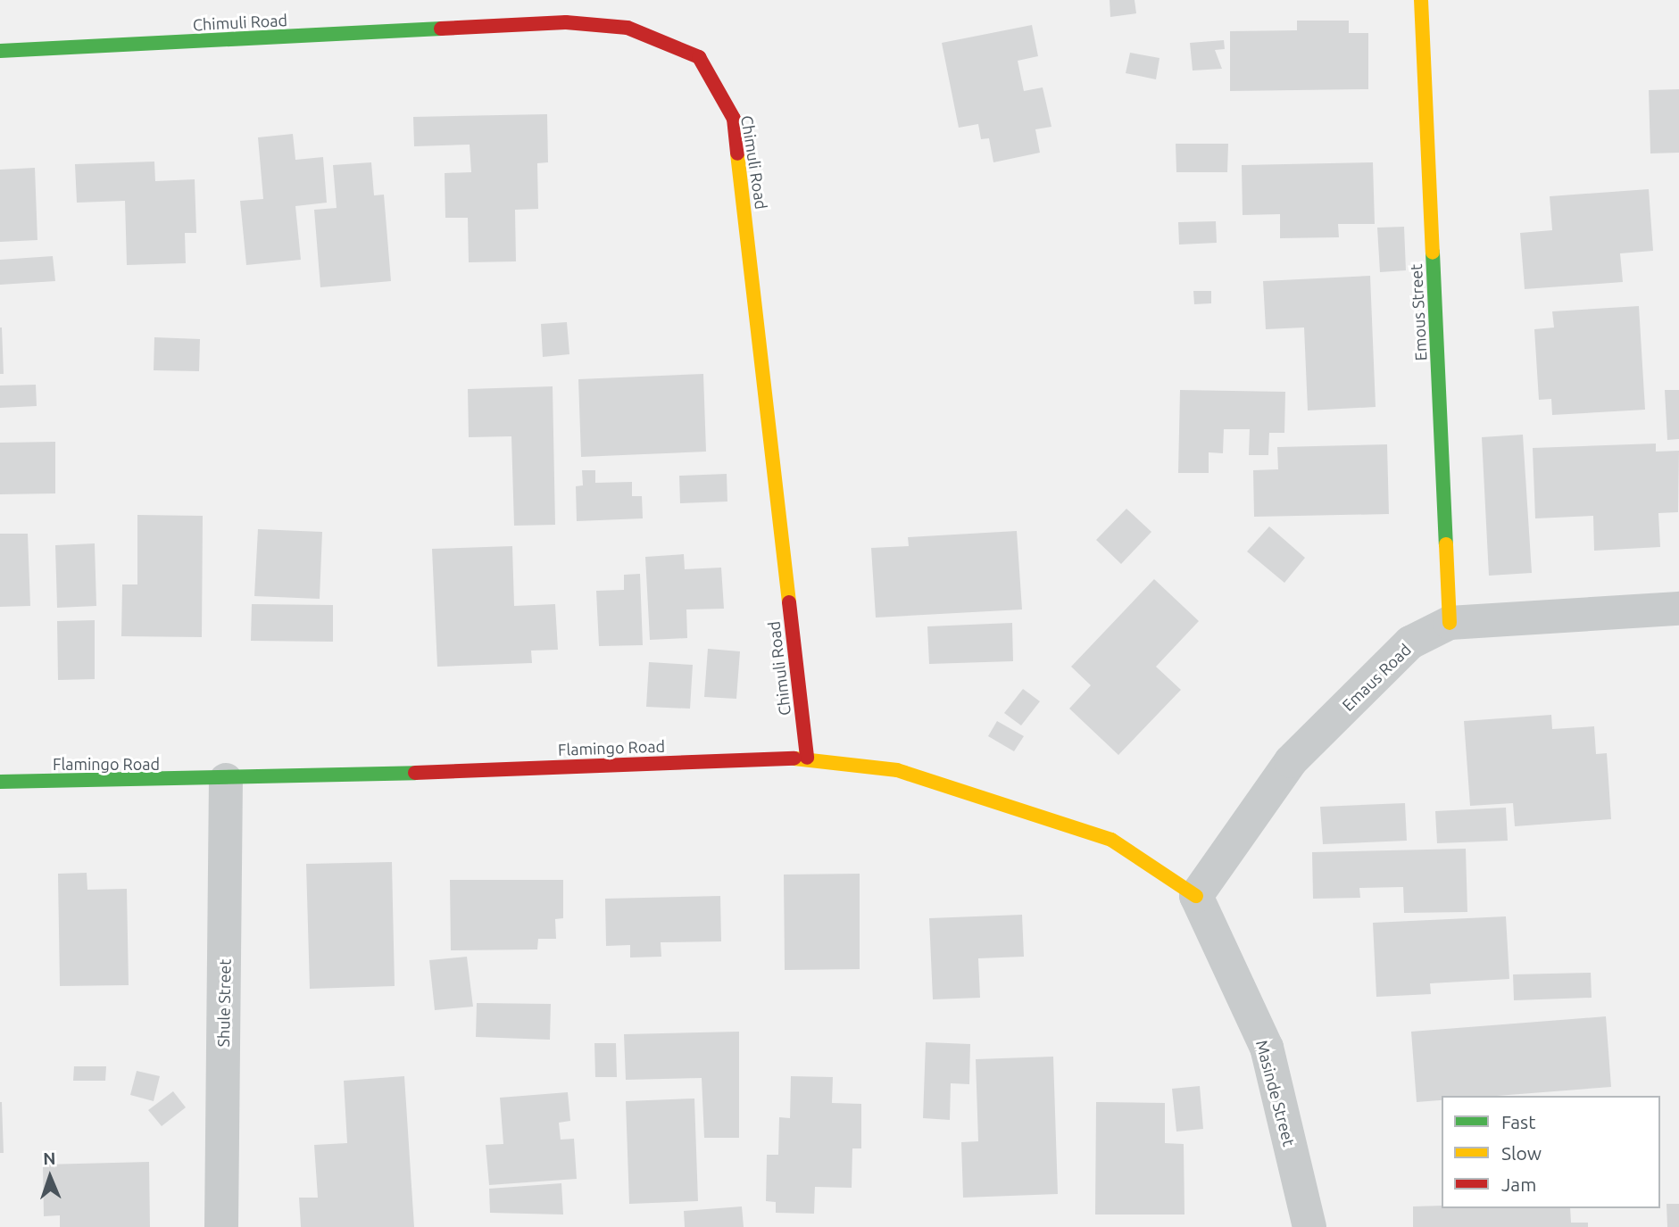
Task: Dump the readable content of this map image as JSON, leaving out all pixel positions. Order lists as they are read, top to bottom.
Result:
{
  "streets": {
    "street": [
      "Chimuli Road",
      "Emous Street",
      "Emaus Road",
      "Flamingo Road",
      "Shule Street",
      "Masinde Street"
    ]
  },
  "crossings": [
    ["Chimuli Road", "Flamingo Road"],
    ["Emous Street", "Emaus Road"],
    ["Emaus Road", "Flamingo Road"],
    ["Emaus Road", "Masinde Street"],
    ["Flamingo Road", "Shule Street"],
    ["Flamingo Road", "Masinde Street"]
  ],
  "legend": ["Fast", "Slow", "Jam"],
  "north": "top"
}
